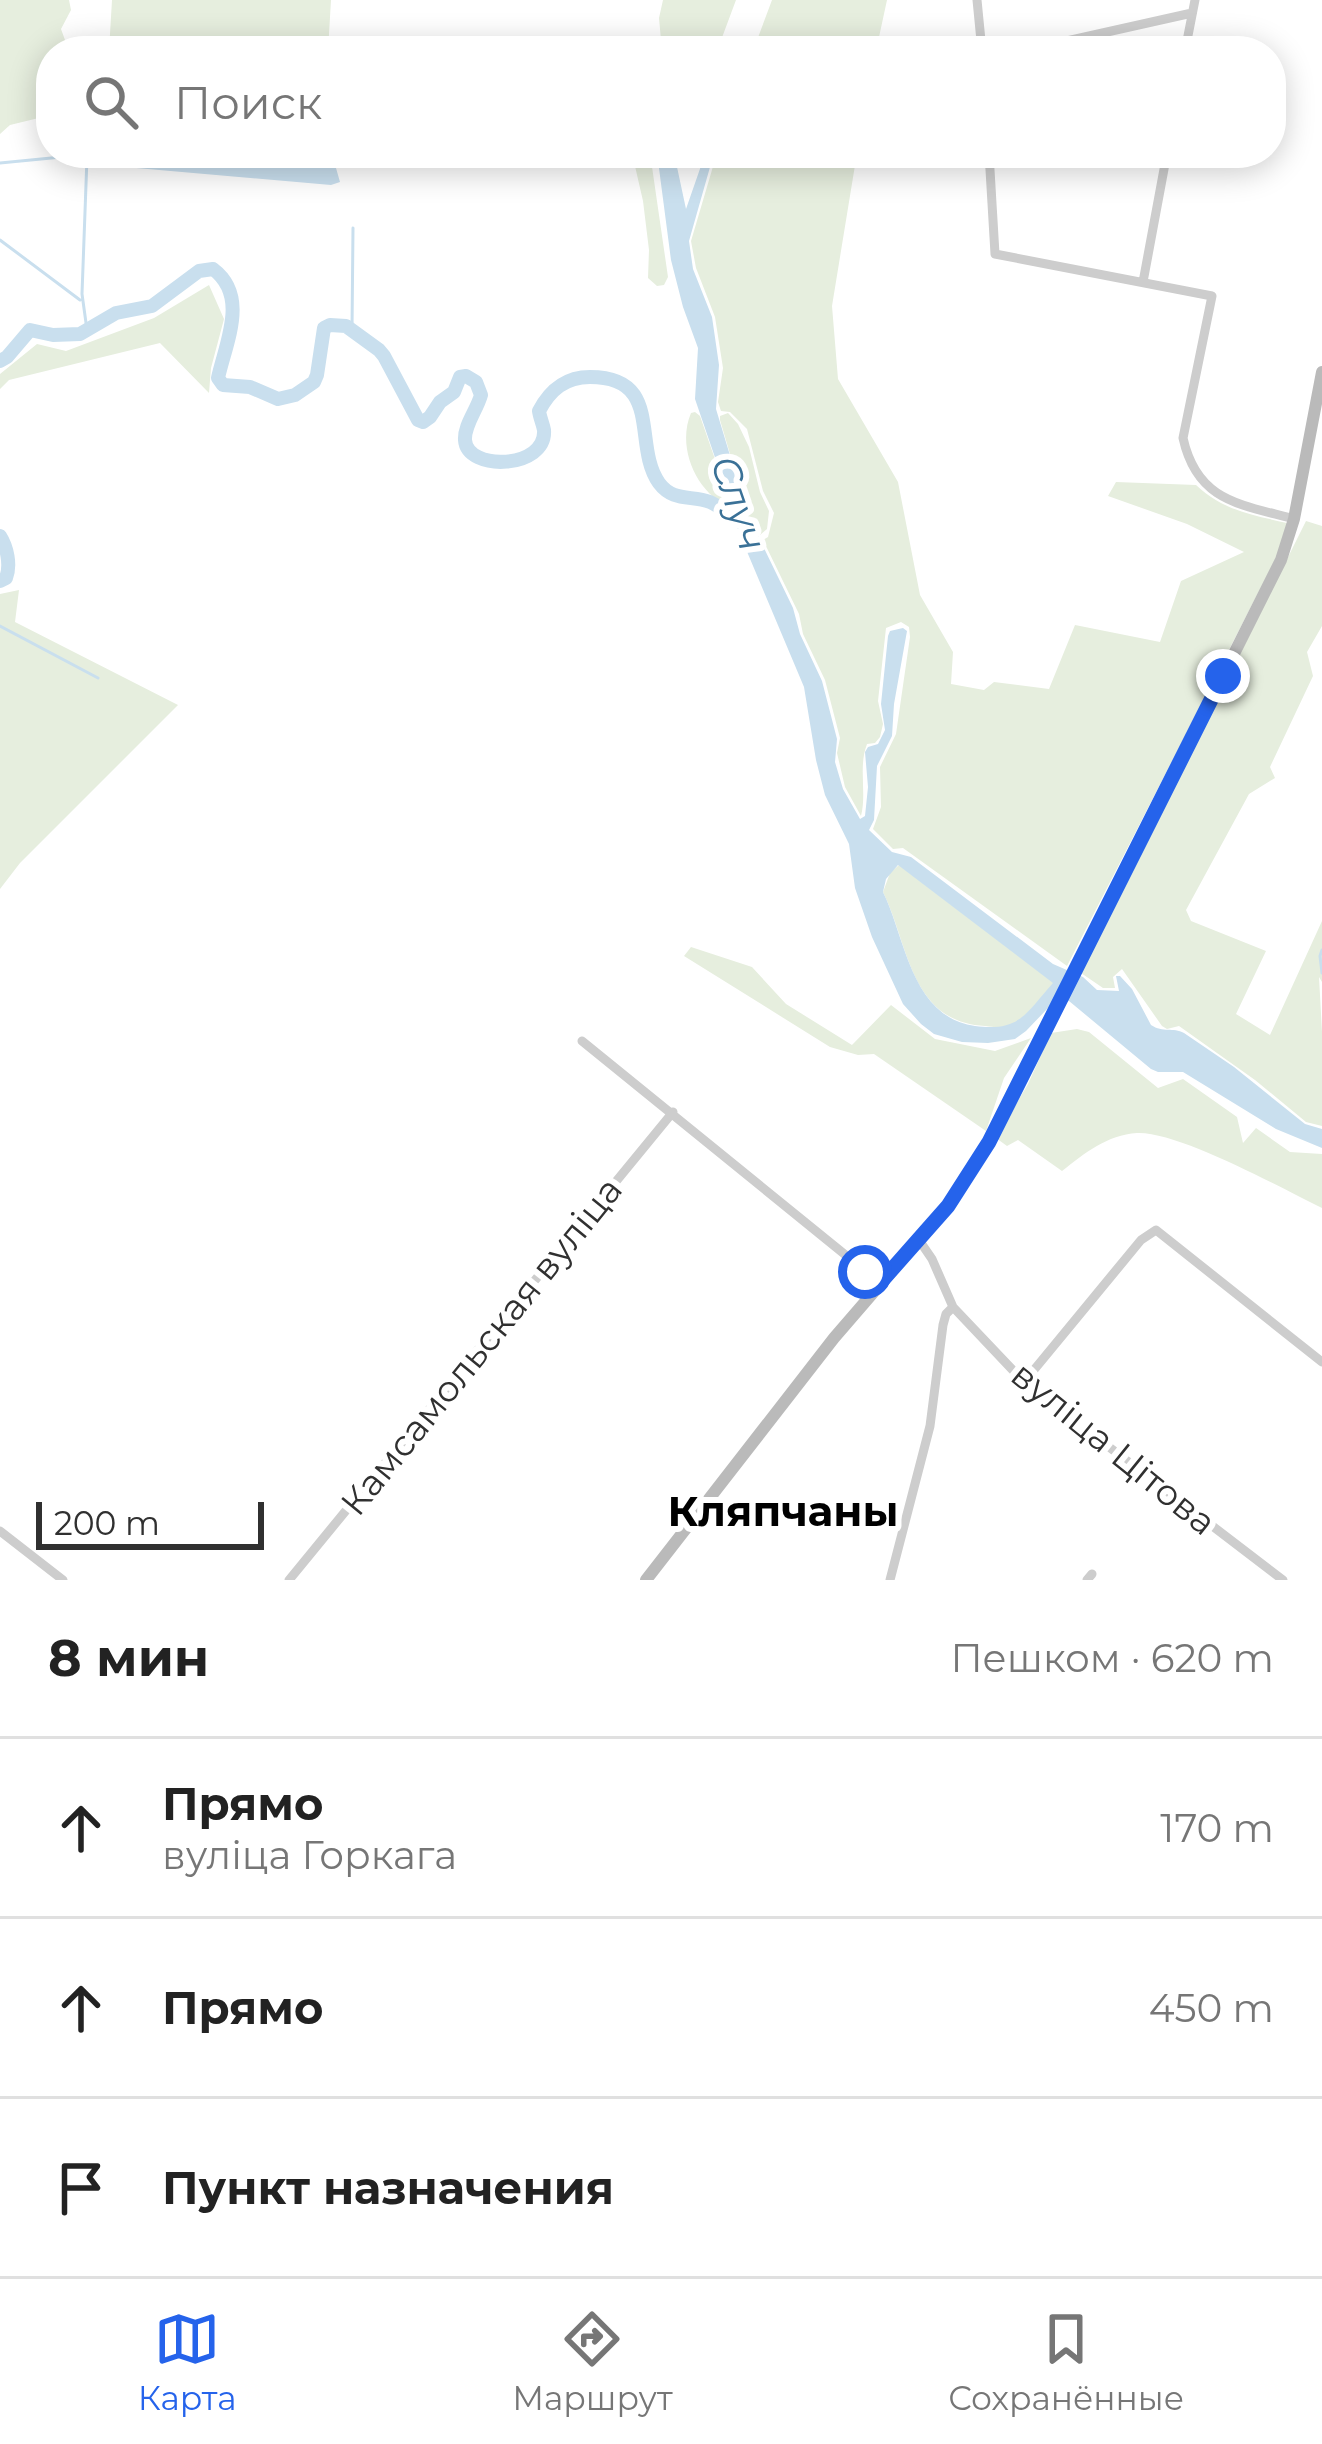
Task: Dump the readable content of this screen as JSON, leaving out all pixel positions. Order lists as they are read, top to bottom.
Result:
{
  "streets": {
    "street": ["Камсамольская вуліца", "вуліца Цітова"]
  },
  "districts": ["Кляпчаны"],
  "water": ["Случ"],
  "scale_bar": "200 m",
  "page": {
    "search": "Поиск",
    "scale": "200 m",
    "heading": ["8 мин", "Пешком · 620 m"],
    "list": [
      ["Прямо", "вуліца Горкага", "170 m"],
      ["Прямо", "450 m"],
      "Пункт назначения"
    ],
    "nav": ["Карта", "Маршрут", "Сохранённые"]
  }
}
